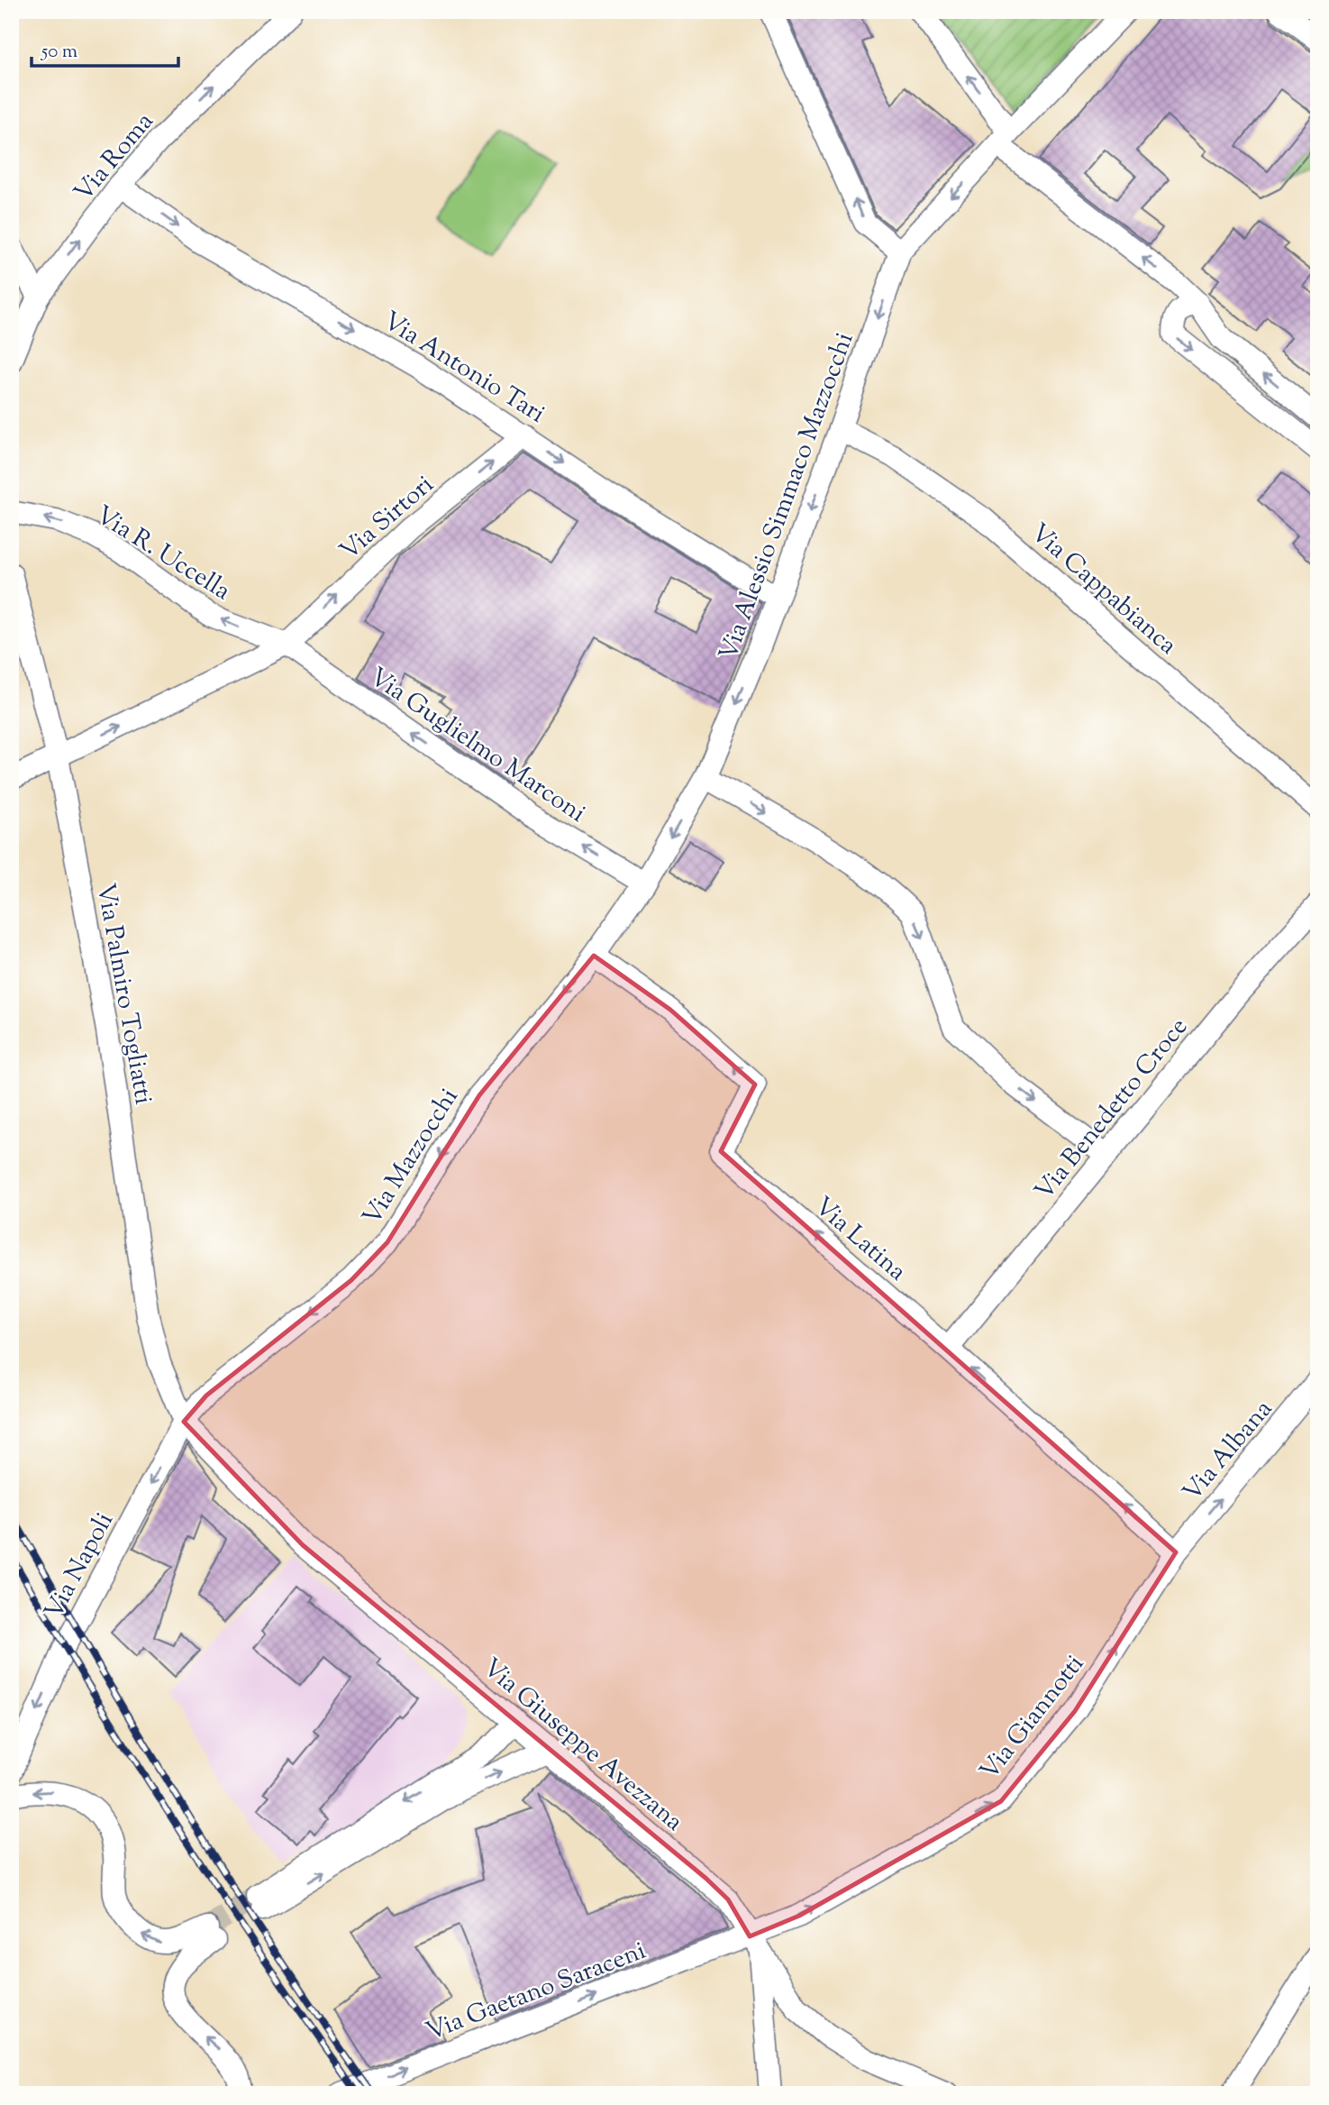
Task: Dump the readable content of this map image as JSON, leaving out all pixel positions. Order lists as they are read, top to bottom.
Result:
{
  "streets": {
    "street": [
      "Via Roma",
      "Via Antonio Tari",
      "Via Alessio Simmaco Mazzocchi",
      "Via Sirtori",
      "Via R. Uccella",
      "Via Cappabianca",
      "Via Guglielmo Marconi",
      "Via Palmiro Togliatti",
      "Via Benedetto Croce",
      "Via Mazzocchi",
      "Via Latina",
      "Via Albana",
      "Via Napoli",
      "Via Giannotti",
      "Via Giuseppe Avezzana",
      "Via Gaetano Saraceni"
    ]
  },
  "crossings": [
    ["Via Roma", "Via Antonio Tari"],
    ["Via Antonio Tari", "Via Alessio Simmaco Mazzocchi"],
    ["Via Antonio Tari", "Via Sirtori"],
    ["Via Alessio Simmaco Mazzocchi", "Via Cappabianca"],
    ["Via Alessio Simmaco Mazzocchi", "Via Guglielmo Marconi"],
    ["Via Alessio Simmaco Mazzocchi", "Via Mazzocchi"],
    ["Via Sirtori", "Via R. Uccella"],
    ["Via Sirtori", "Via Guglielmo Marconi"],
    ["Via Sirtori", "Via Palmiro Togliatti"],
    ["Via R. Uccella", "Via Guglielmo Marconi"],
    ["Via Guglielmo Marconi", "Via Mazzocchi"],
    ["Via Palmiro Togliatti", "Via Mazzocchi"],
    ["Via Palmiro Togliatti", "Via Napoli"],
    ["Via Palmiro Togliatti", "Via Giuseppe Avezzana"],
    ["Via Benedetto Croce", "Via Latina"],
    ["Via Mazzocchi", "Via Latina"],
    ["Via Mazzocchi", "Via Napoli"],
    ["Via Mazzocchi", "Via Giuseppe Avezzana"],
    ["Via Latina", "Via Albana"],
    ["Via Latina", "Via Giannotti"],
    ["Via Albana", "Via Giannotti"],
    ["Via Napoli", "Via Giuseppe Avezzana"],
    ["Via Giannotti", "Via Giuseppe Avezzana"],
    ["Via Giannotti", "Via Gaetano Saraceni"],
    ["Via Giuseppe Avezzana", "Via Gaetano Saraceni"]
  ],
  "one_way": [
    "Via Roma",
    "Via Antonio Tari",
    "Via Alessio Simmaco Mazzocchi",
    "Via Sirtori",
    "Via R. Uccella",
    "Via Guglielmo Marconi",
    "Via Mazzocchi",
    "Via Latina",
    "Via Albana",
    "Via Napoli",
    "Via Giannotti",
    "Via Gaetano Saraceni"
  ],
  "scale_bar": "50 m"
}
